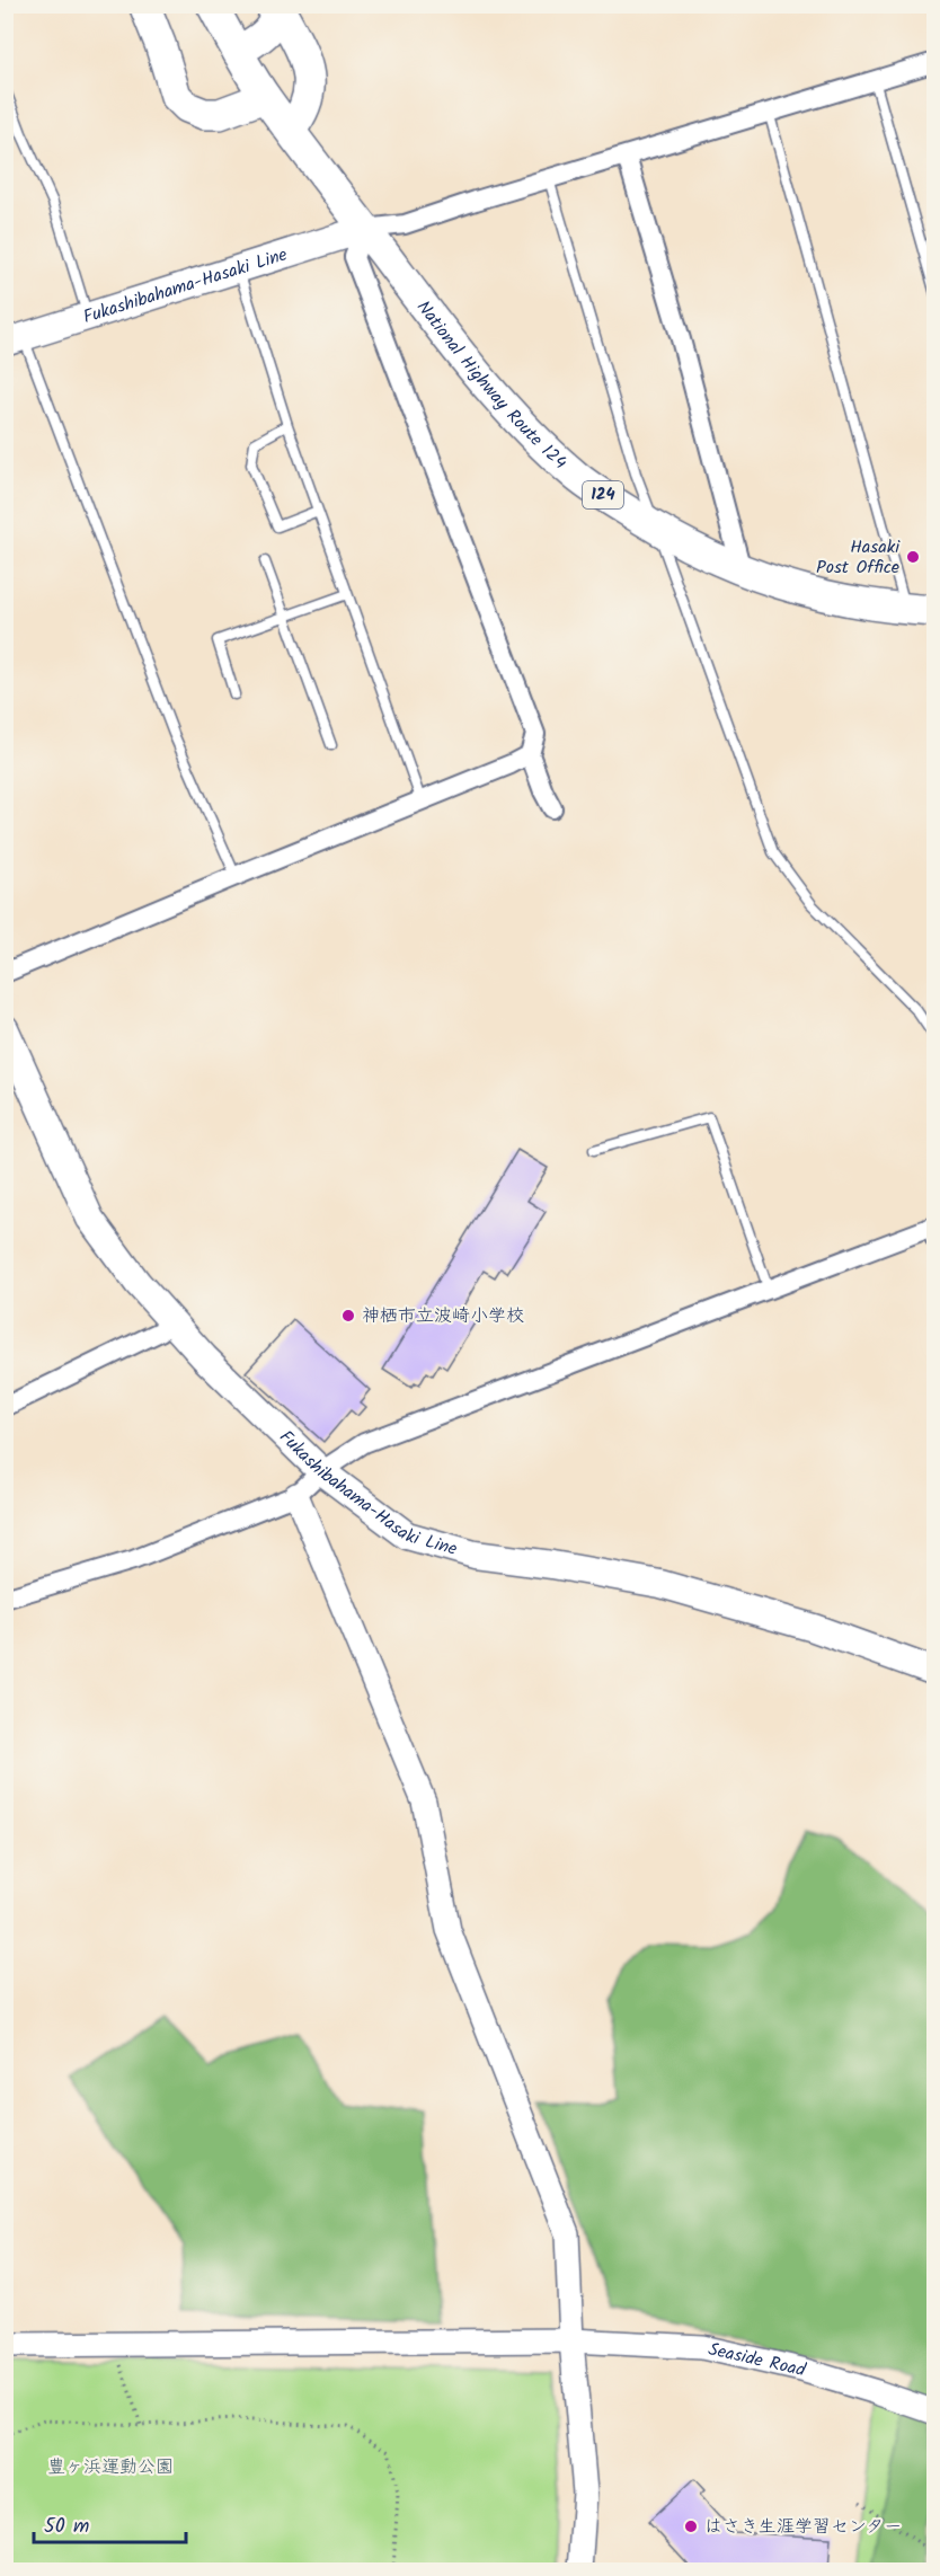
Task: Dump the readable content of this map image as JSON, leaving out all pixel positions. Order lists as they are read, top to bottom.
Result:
{
  "streets": {
    "highway": ["National Highway Route 124", "124"],
    "main road": ["Fukashibahama-Hasaki Line"],
    "street": ["Seaside Road"]
  },
  "crossings": [
    ["Fukashibahama-Hasaki Line", "National Highway Route 124"]
  ],
  "parks": ["豊ヶ浜運動公園"],
  "places": ["Hasaki Post Office", "神栖市立波崎小学校", "はさき生涯学習センター"],
  "scale_bar": "50 m"
}
